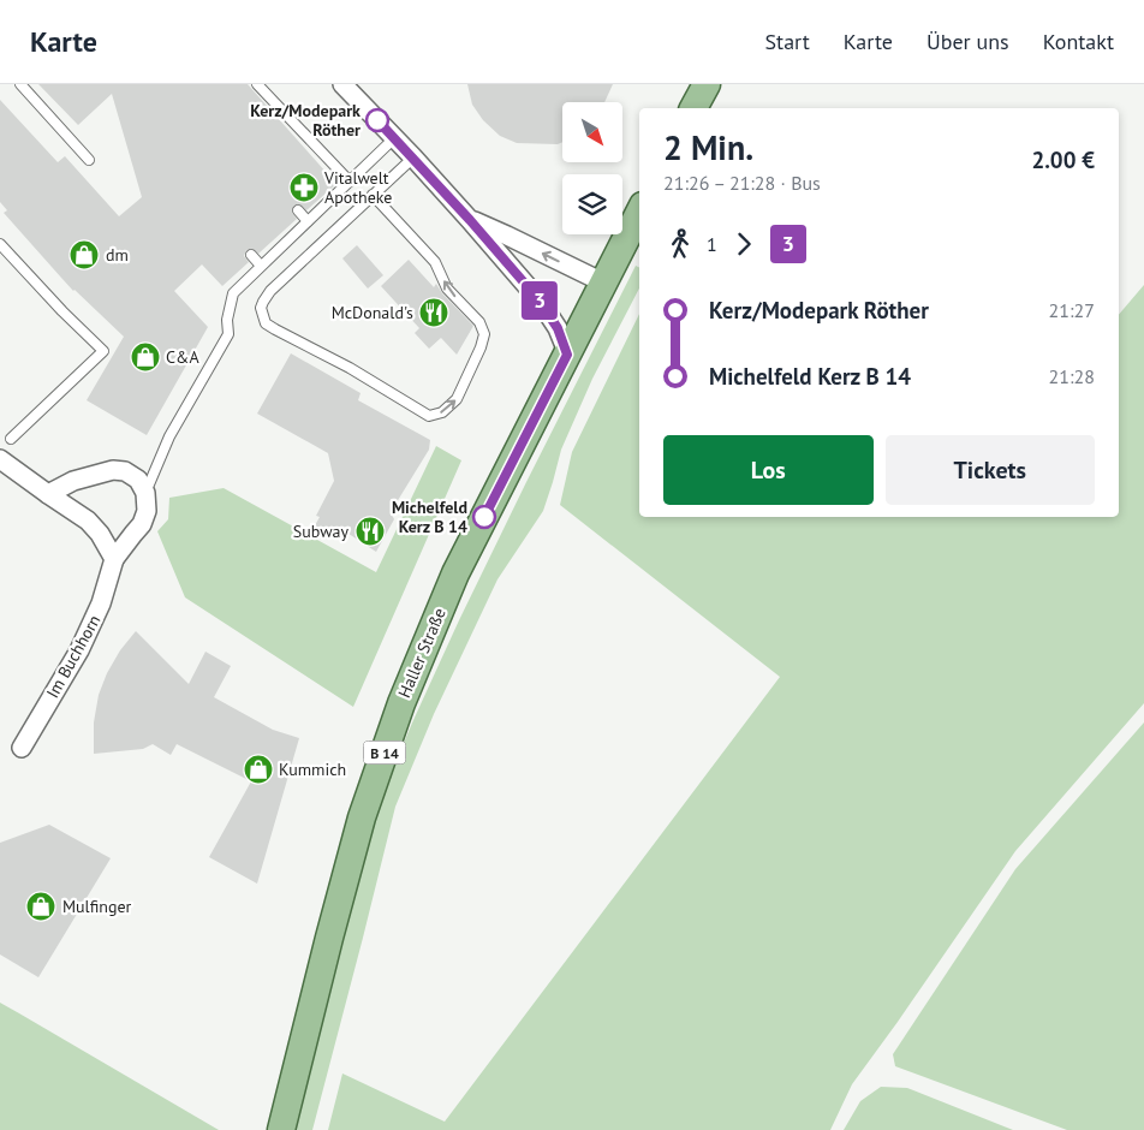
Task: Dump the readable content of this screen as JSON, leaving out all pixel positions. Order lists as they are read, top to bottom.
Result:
{
  "streets": {
    "main road": ["Haller Straße", "B 14"],
    "street": ["Im Buchhorn"]
  },
  "places": {
    "other": ["Kerz/Modepark Röther", "Michelfeld Kerz B 14"],
    "pharmacy": ["Vitalwelt Apotheke"],
    "shop": [
      "dm",
      "C&A",
      "Kummich",
      "Mulfinger"
    ],
    "restaurant": ["McDonald's", "Subway"]
  },
  "lines": ["bus line 3"],
  "north": "bottom right",
  "page": {
    "header": "Karte",
    "nav": [
      "Start",
      "Karte",
      "Über uns",
      "Kontakt"
    ],
    "on_map": "3",
    "heading": ["2 Min.", "21:26 – 21:28 · Bus", "2.00 €"],
    "legs": ["1", "3"],
    "list": [
      {
        "name": "Kerz/Modepark Röther",
        "value": "21:27"
      },
      {
        "name": "Michelfeld Kerz B 14",
        "value": "21:28"
      }
    ],
    "buttons": ["Los", "Tickets"]
  }
}
